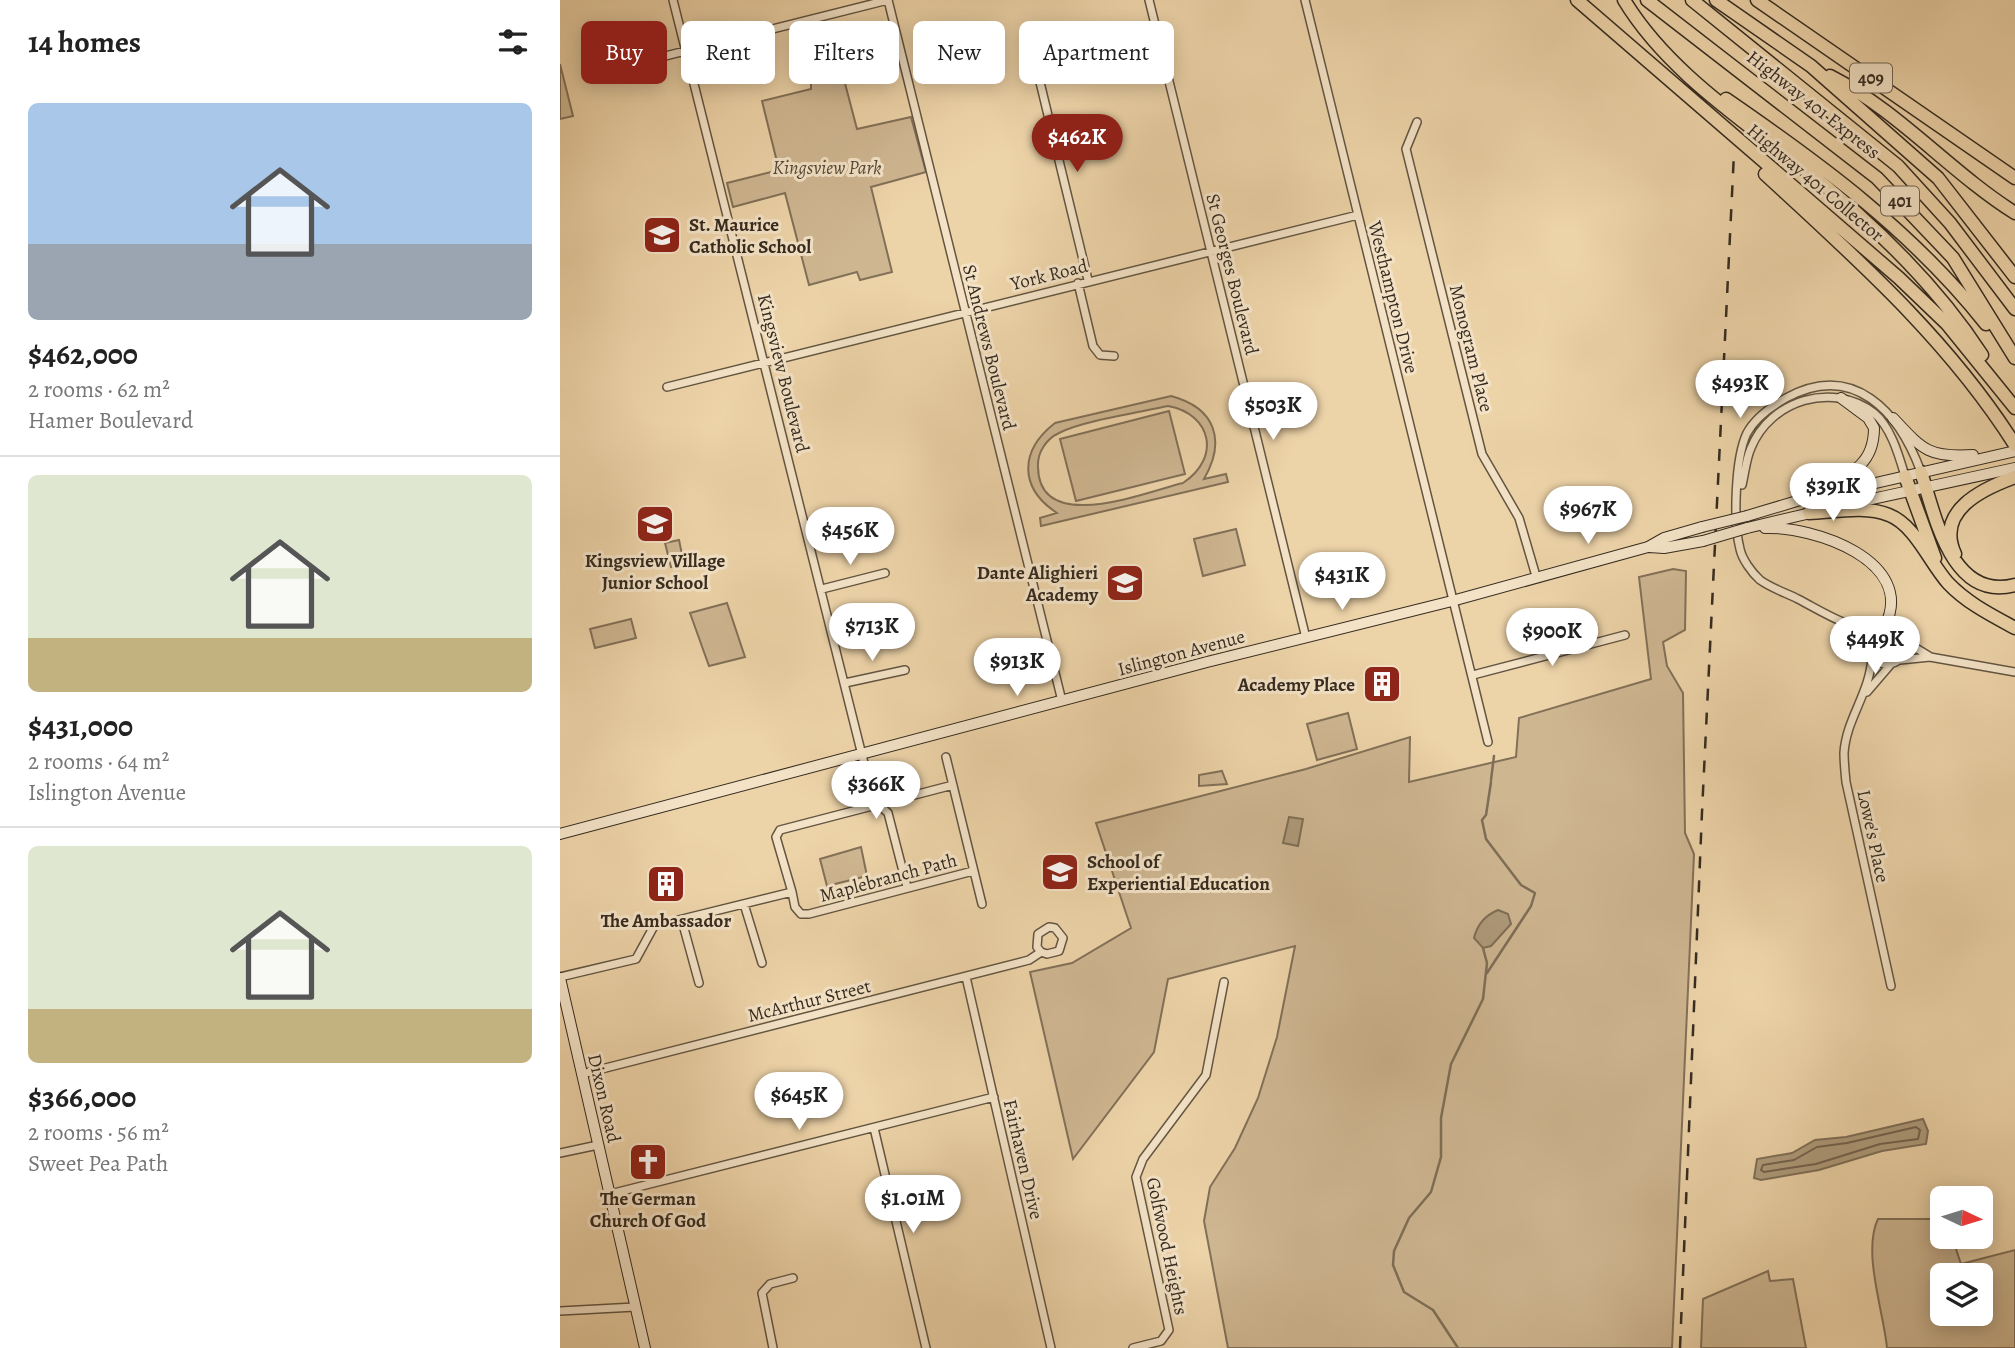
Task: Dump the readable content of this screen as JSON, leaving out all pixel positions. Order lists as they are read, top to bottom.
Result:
{
  "streets": {
    "highway": [
      "409",
      "Highway 401 Express",
      "Highway 401 Collector",
      "401"
    ],
    "main road": ["Islington Avenue", "Dixon Road"],
    "street": [
      "York Road",
      "St Georges Boulevard",
      "Westhampton Drive",
      "St Andrews Boulevard",
      "Monogram Place",
      "Kingsview Boulevard",
      "Lowe's Place",
      "Maplebranch Path",
      "McArthur Street",
      "Fairhaven Drive",
      "Golfwood Heights"
    ]
  },
  "crossings": [
    ["York Road", "St Georges Boulevard"],
    ["York Road", "Westhampton Drive"],
    ["York Road", "St Andrews Boulevard"],
    ["York Road", "Kingsview Boulevard"],
    ["St Georges Boulevard", "Islington Avenue"],
    ["Westhampton Drive", "Islington Avenue"],
    ["St Andrews Boulevard", "Islington Avenue"],
    ["Monogram Place", "Islington Avenue"],
    ["Kingsview Boulevard", "Islington Avenue"],
    ["Kingsview Boulevard", "Maplebranch Path"],
    ["Maplebranch Path", "Dixon Road"],
    ["McArthur Street", "Dixon Road"],
    ["McArthur Street", "Fairhaven Drive"]
  ],
  "parks": ["Kingsview Park"],
  "places": {
    "school or university": [
      "St. Maurice Catholic School",
      "Kingsview Village Junior School",
      "Dante Alighieri Academy",
      "School of Experiential Education"
    ],
    "building": ["Academy Place", "The Ambassador"],
    "church": ["The German Church Of God"]
  },
  "north": "right",
  "page": {
    "heading": "14 homes",
    "chip": [
      "Buy",
      "Rent",
      "Filters",
      "New",
      "Apartment"
    ],
    "list": [
      {
        "name": "$462,000",
        "note": "2 rooms · 62 m² · Hamer Boulevard"
      },
      {
        "name": "$431,000",
        "note": "2 rooms · 64 m² · Islington Avenue"
      },
      {
        "name": "$366,000",
        "note": "2 rooms · 56 m² · Sweet Pea Path"
      }
    ],
    "price": [
      "$462K",
      "$493K",
      "$503K",
      "$391K",
      "$967K",
      "$456K",
      "$431K",
      "$713K",
      "$900K",
      "$449K",
      "$913K",
      "$366K",
      "$645K",
      "$1.01M"
    ]
  }
}
